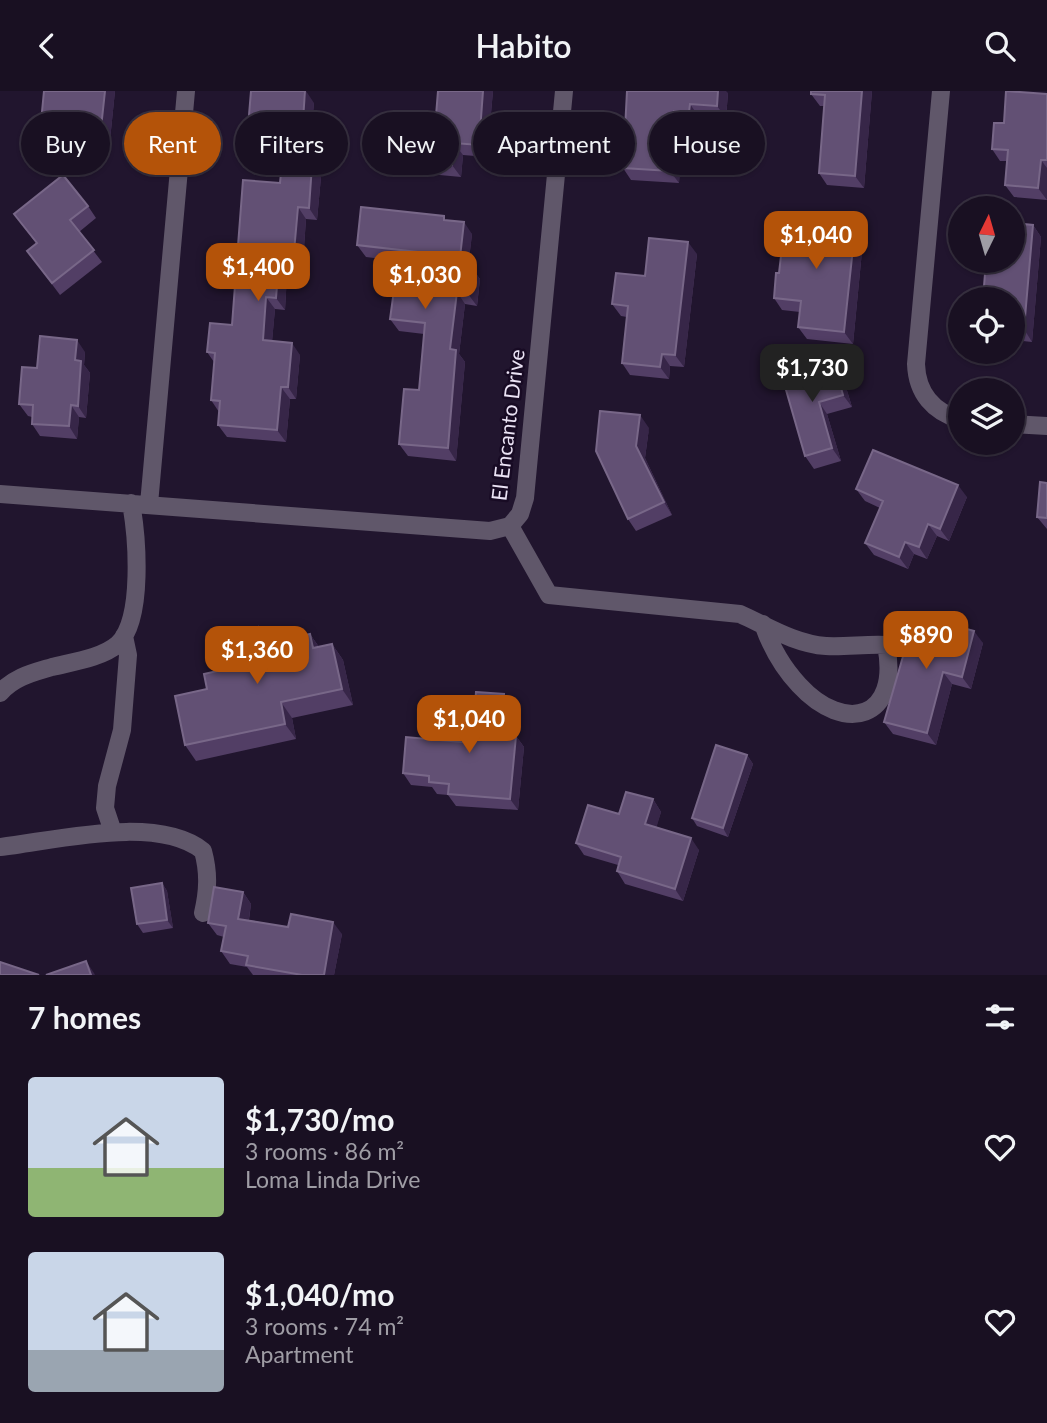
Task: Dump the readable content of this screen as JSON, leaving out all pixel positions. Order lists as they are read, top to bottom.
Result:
{
  "streets": {
    "street": ["El Encanto Drive"]
  },
  "north": "top",
  "page": {
    "header": "Habito",
    "chip": [
      "Buy",
      "Rent",
      "Filters",
      "New",
      "Apartment",
      "House"
    ],
    "price": [
      "$1,040",
      "$1,400",
      "$1,030",
      "$1,730",
      "$890",
      "$1,360",
      "$1,040"
    ],
    "heading": "7 homes",
    "list": [
      {
        "name": "$1,730/mo",
        "note": "3 rooms · 86 m² · Loma Linda Drive"
      },
      {
        "name": "$1,040/mo",
        "note": "3 rooms · 74 m² · Apartment"
      }
    ]
  }
}
